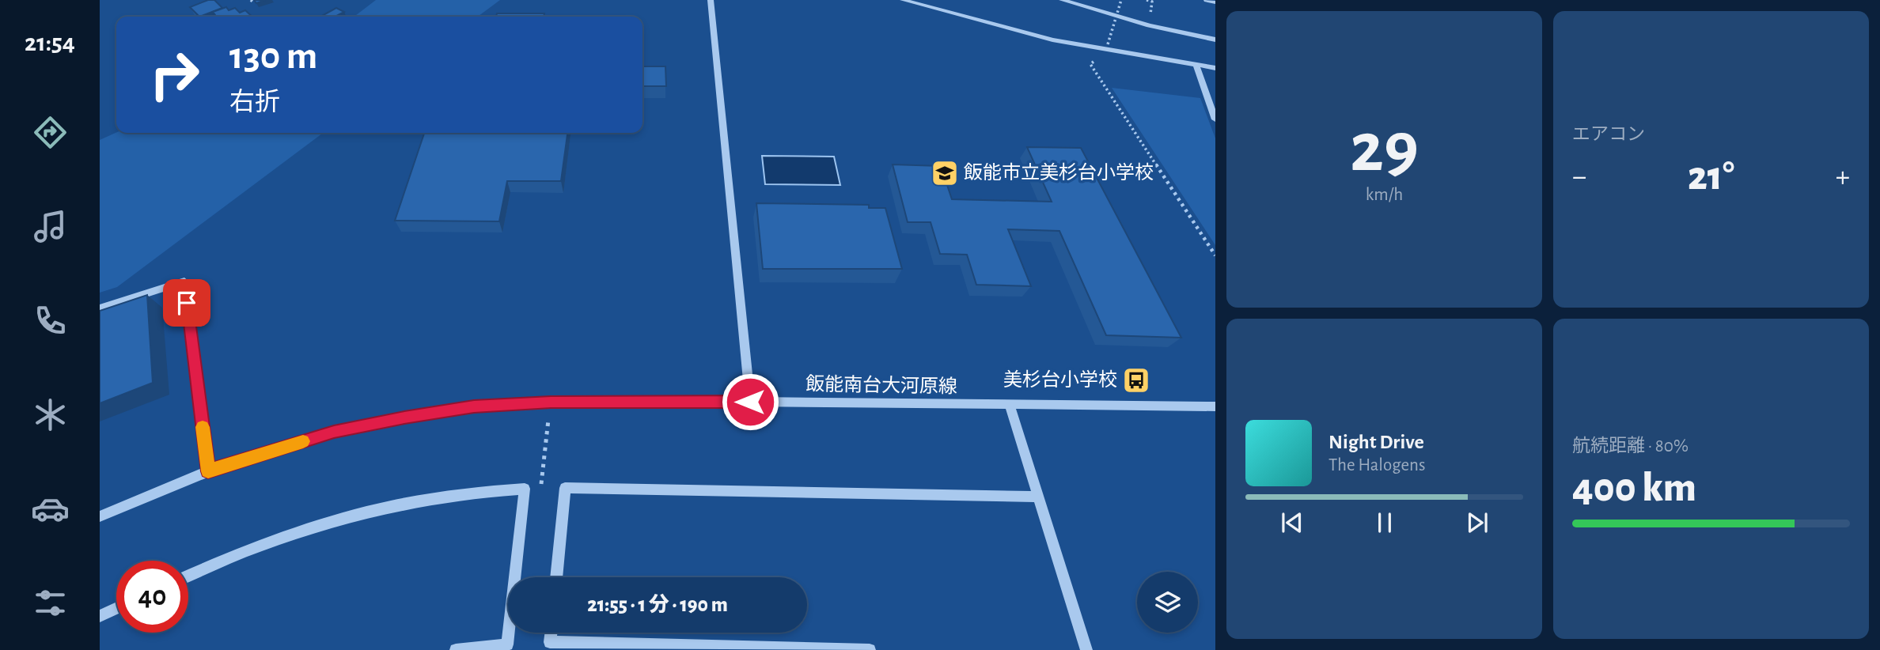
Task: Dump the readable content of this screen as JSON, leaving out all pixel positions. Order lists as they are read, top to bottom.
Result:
{
  "streets": {
    "street": ["飯能南台大河原線"]
  },
  "places": {
    "school or university": ["飯能市立美杉台小学校"],
    "bus stop": ["美杉台小学校"]
  },
  "page": {
    "tabs": "21:54",
    "tile": [
      ["29", "km/h"],
      "エアコン",
      ["航続距離 · 80%", "400 km"]
    ],
    "turn": ["130 m", "右折"],
    "heat": ["−", "21°", "+"],
    "song": ["Night Drive", "The Halogens"],
    "limit": "40",
    "trip": "21:55 · 1 分 · 190 m"
  }
}
